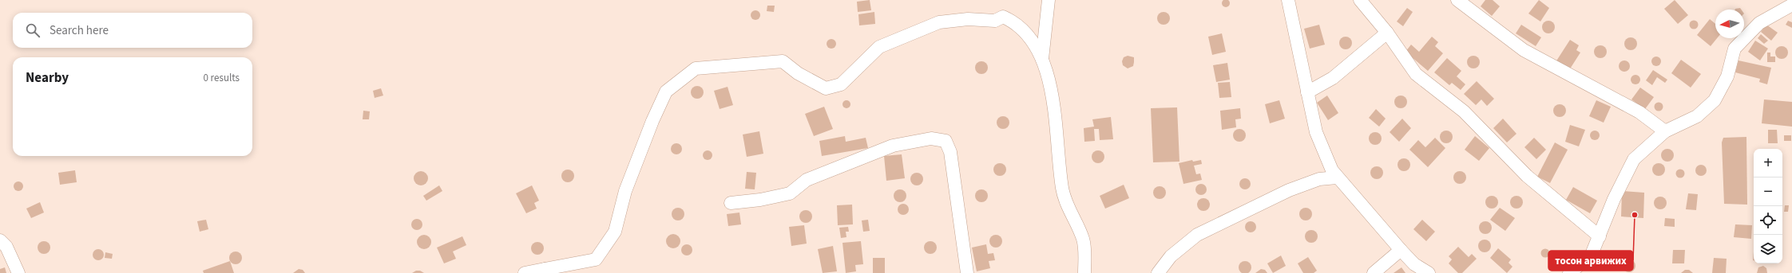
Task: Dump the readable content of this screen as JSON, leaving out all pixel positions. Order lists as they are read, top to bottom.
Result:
{
  "places": ["тосон арвижих"],
  "north": "left",
  "page": {
    "search": "Search here",
    "heading": ["Nearby", "0 results"],
    "map_buttons": ["+", "−"]
  }
}
